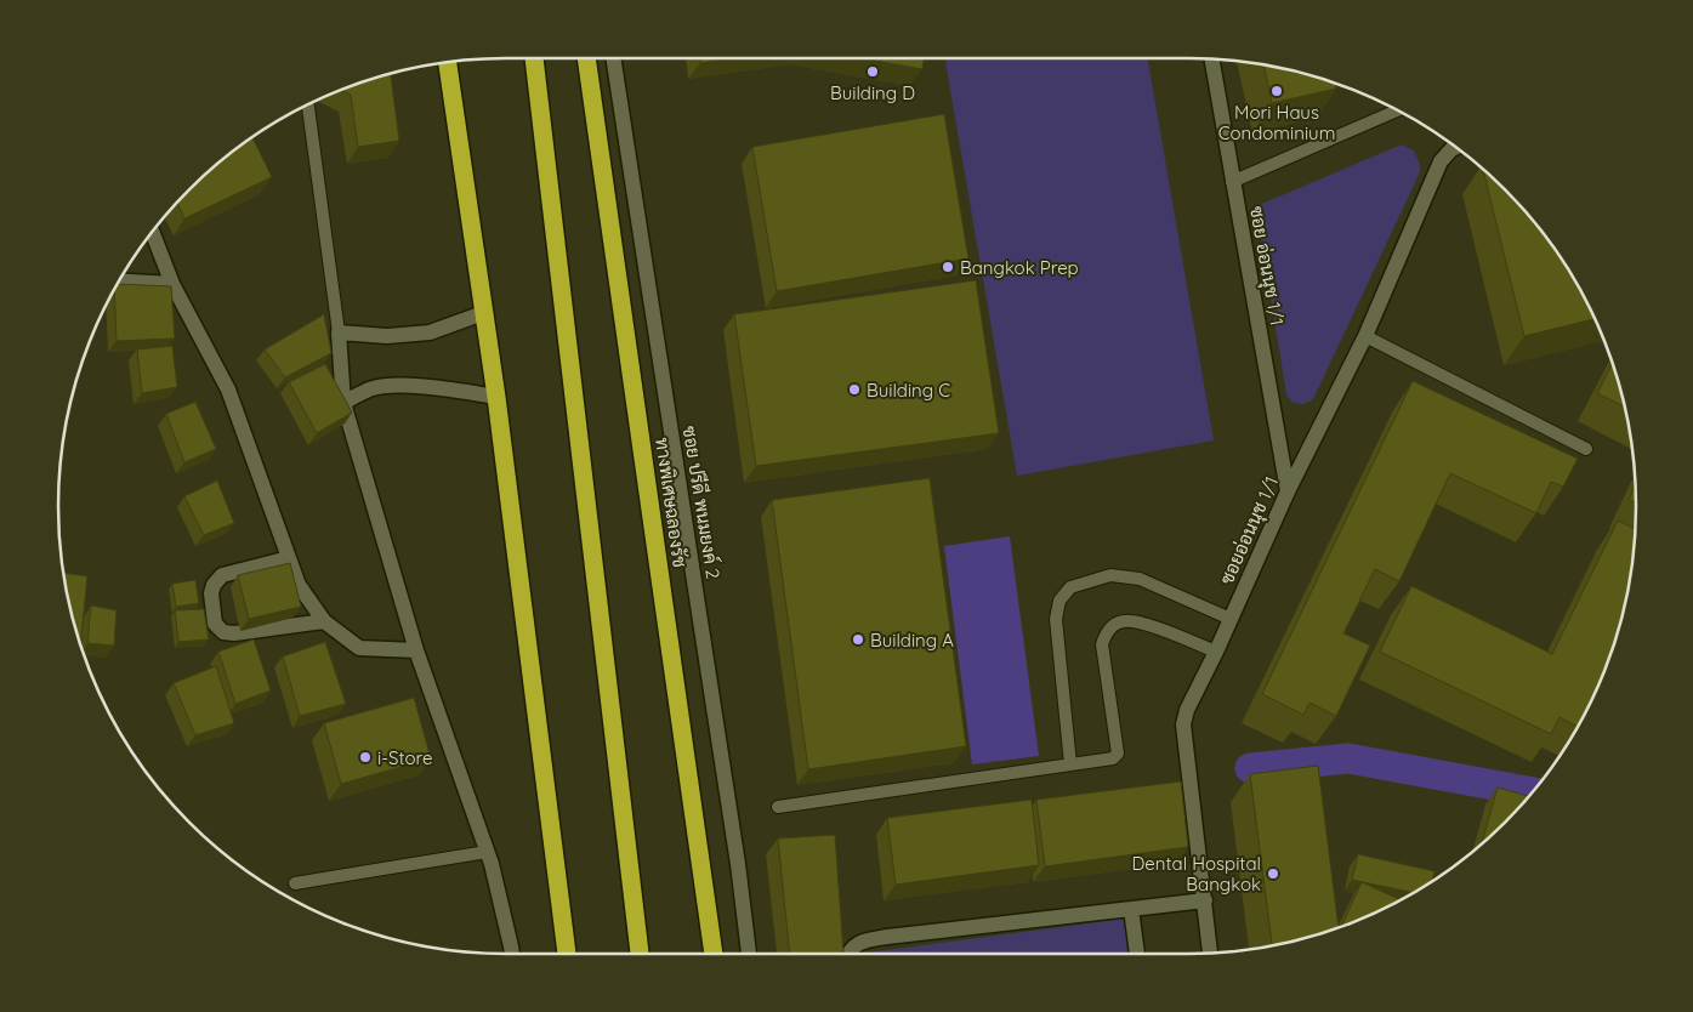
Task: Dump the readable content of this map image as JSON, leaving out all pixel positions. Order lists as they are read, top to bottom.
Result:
{
  "streets": {
    "highway": ["ทางพิเศษฉลองรัช"],
    "street": ["ซอย อ่อนนุช 1/1", "ซอย ปรีดี พนมยงค์ 2", "ซอยอ่อนนุช 1/1"]
  },
  "crossings": [
    ["ซอย อ่อนนุช 1/1", "ซอยอ่อนนุช 1/1"]
  ],
  "places": [
    "Building D",
    "Mori Haus Condominium",
    "Bangkok Prep",
    "Building C",
    "Building A",
    "i-Store",
    "Dental Hospital Bangkok"
  ]
}
